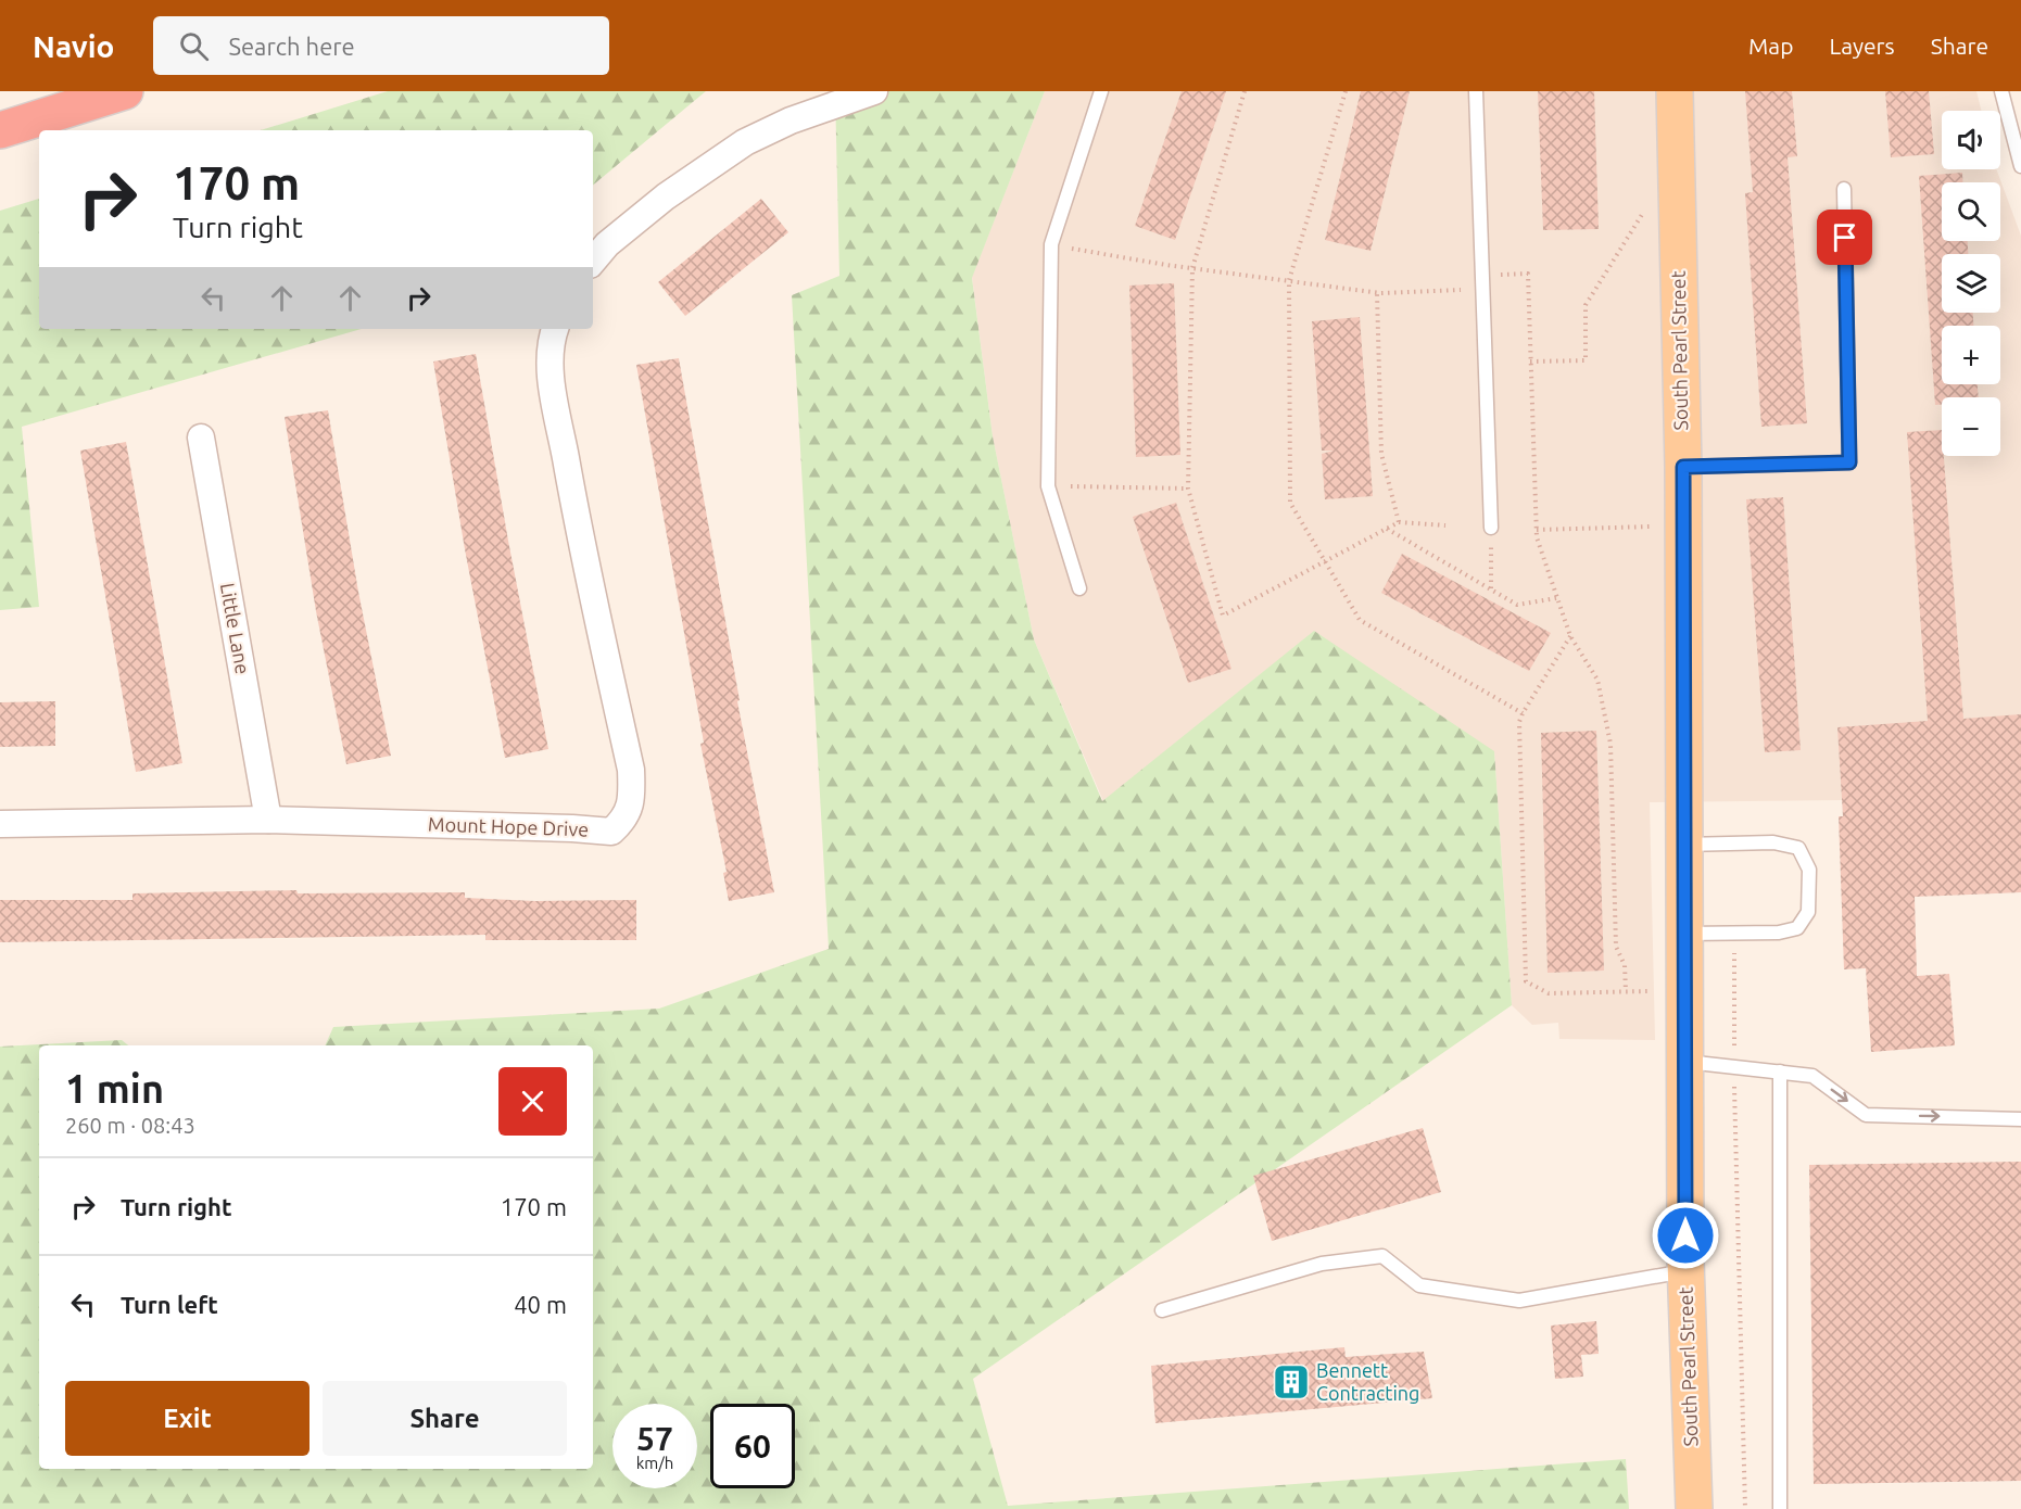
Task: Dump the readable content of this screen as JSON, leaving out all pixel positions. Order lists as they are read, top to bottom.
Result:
{
  "streets": {
    "main road": ["South Pearl Street"],
    "street": ["Little Lane", "Mount Hope Drive"]
  },
  "crossings": [
    ["Little Lane", "Mount Hope Drive"]
  ],
  "places": {
    "building": ["Bennett Contracting"]
  },
  "page": {
    "header": "Navio",
    "search": "Search here",
    "nav": ["Map", "Layers", "Share"],
    "map_buttons": ["+", "−"],
    "turn": ["170 m", "Turn right"],
    "heading": ["1 min", "260 m · 08:43"],
    "list": [
      {
        "name": "Turn right",
        "value": "170 m"
      },
      {
        "name": "Turn left",
        "value": "40 m"
      }
    ],
    "buttons": ["Exit", "Share"],
    "speed": "57 km/h",
    "limit": "60"
  }
}
